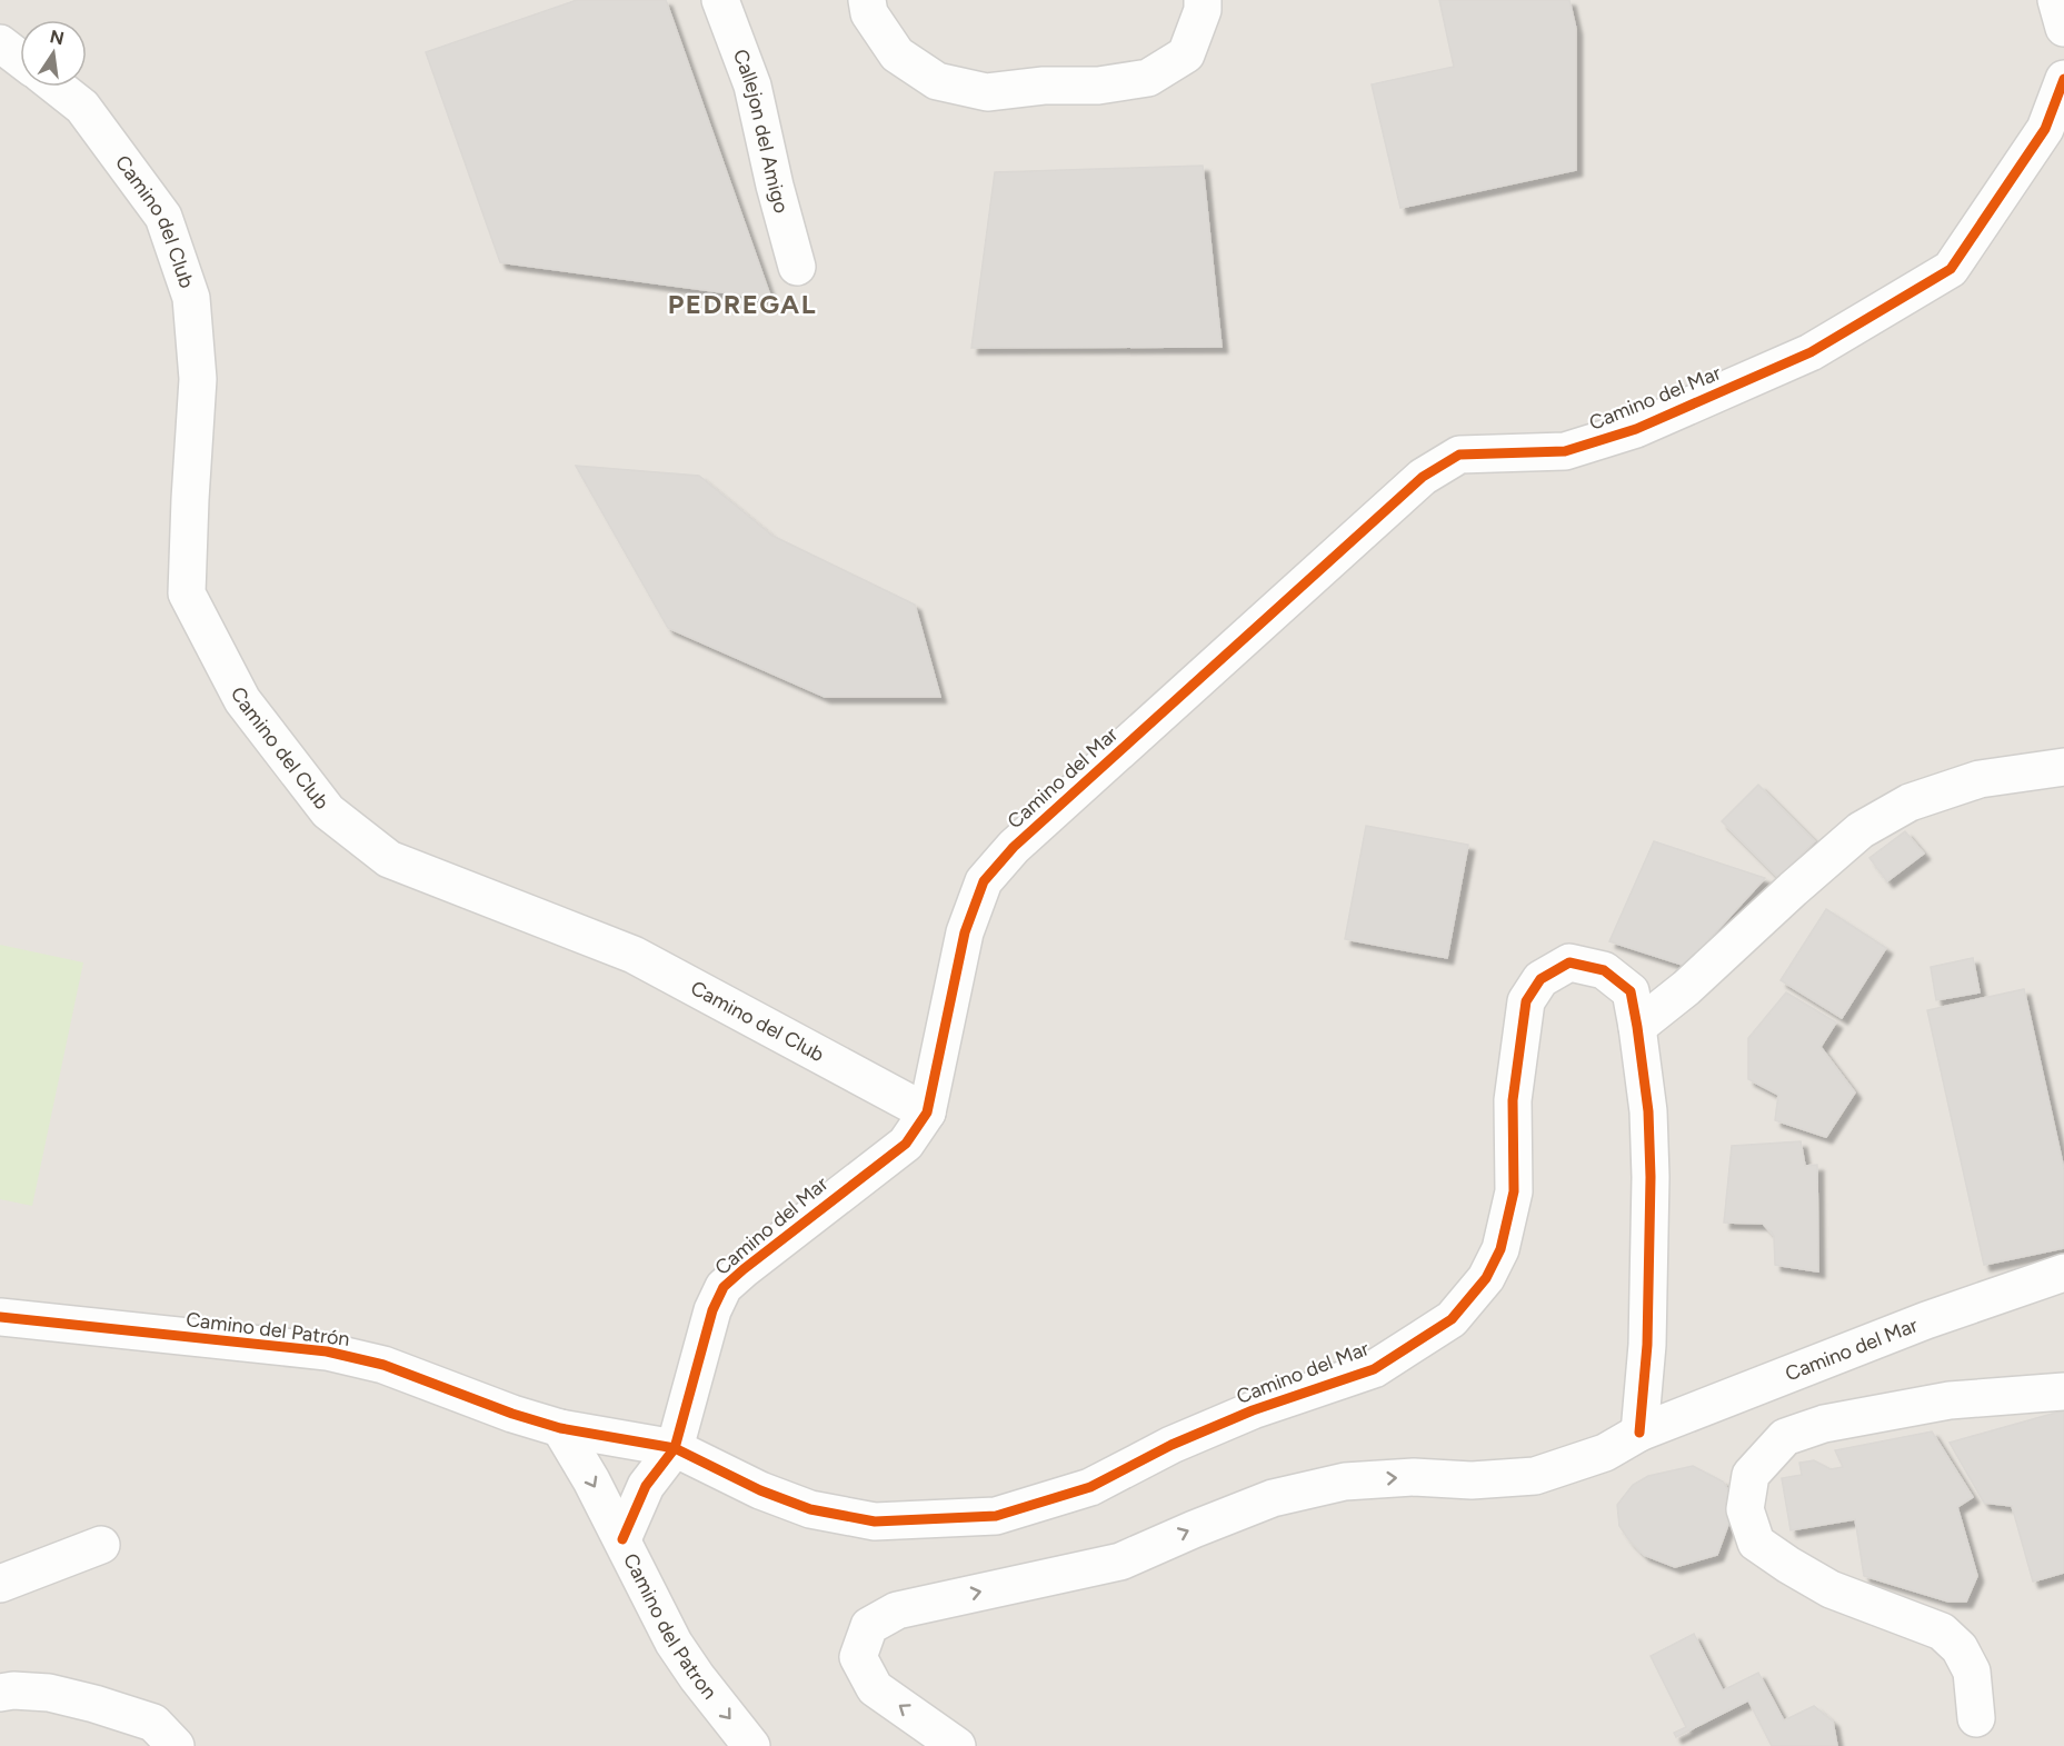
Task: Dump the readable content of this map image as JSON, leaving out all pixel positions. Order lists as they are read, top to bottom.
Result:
{
  "streets": {
    "street": [
      "Callejon del Amigo",
      "Camino del Club",
      "Camino del Mar",
      "Camino del Patrón",
      "Camino del Patron"
    ]
  },
  "crossings": [
    ["Camino del Club", "Camino del Mar"],
    ["Camino del Mar", "Camino del Patrón"],
    ["Camino del Patrón", "Camino del Patron"]
  ],
  "one_way": ["Camino del Patron"],
  "districts": ["PEDREGAL"],
  "north": "top"
}
